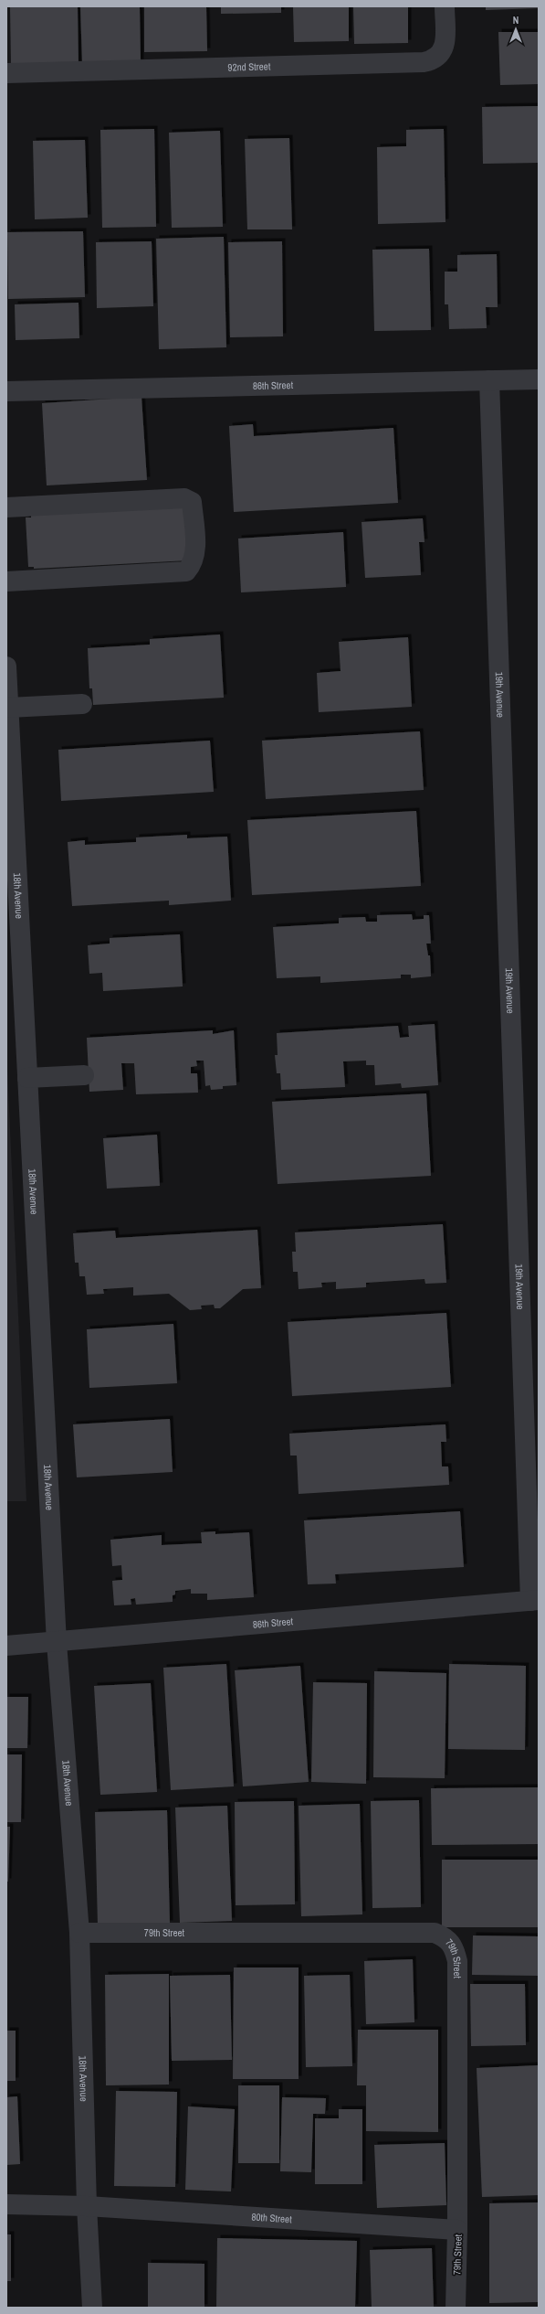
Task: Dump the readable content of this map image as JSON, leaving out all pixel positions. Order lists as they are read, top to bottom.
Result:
{
  "streets": {
    "street": [
      "92nd Street",
      "86th Street",
      "19th Avenue",
      "18th Avenue",
      "79th Street",
      "80th Street"
    ]
  },
  "crossings": [
    ["86th Street", "19th Avenue"],
    ["86th Street", "18th Avenue"],
    ["18th Avenue", "79th Street"],
    ["18th Avenue", "80th Street"],
    ["79th Street", "80th Street"]
  ],
  "north": "top"
}
